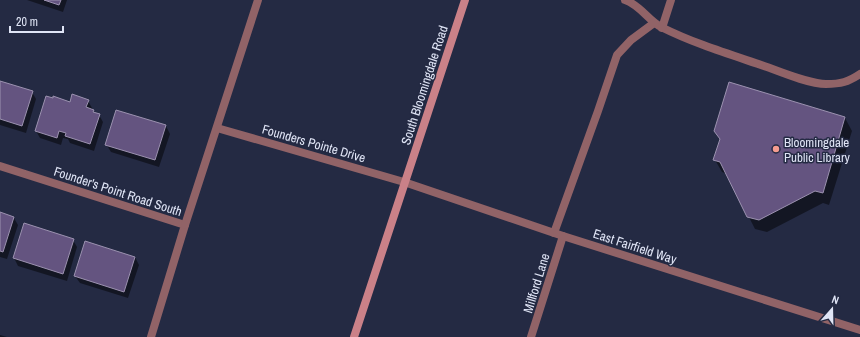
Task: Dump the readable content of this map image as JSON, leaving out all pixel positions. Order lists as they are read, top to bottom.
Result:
{
  "streets": {
    "main road": ["South Bloomingdale Road"],
    "street": [
      "Founders Pointe Drive",
      "Founder's Point Road South",
      "East Fairfield Way",
      "Millford Lane"
    ]
  },
  "crossings": [
    ["South Bloomingdale Road", "Founders Pointe Drive"],
    ["South Bloomingdale Road", "East Fairfield Way"],
    ["Founders Pointe Drive", "East Fairfield Way"],
    ["East Fairfield Way", "Millford Lane"]
  ],
  "places": ["Bloomingdale Public Library"],
  "scale_bar": "20 m",
  "north": "top"
}
